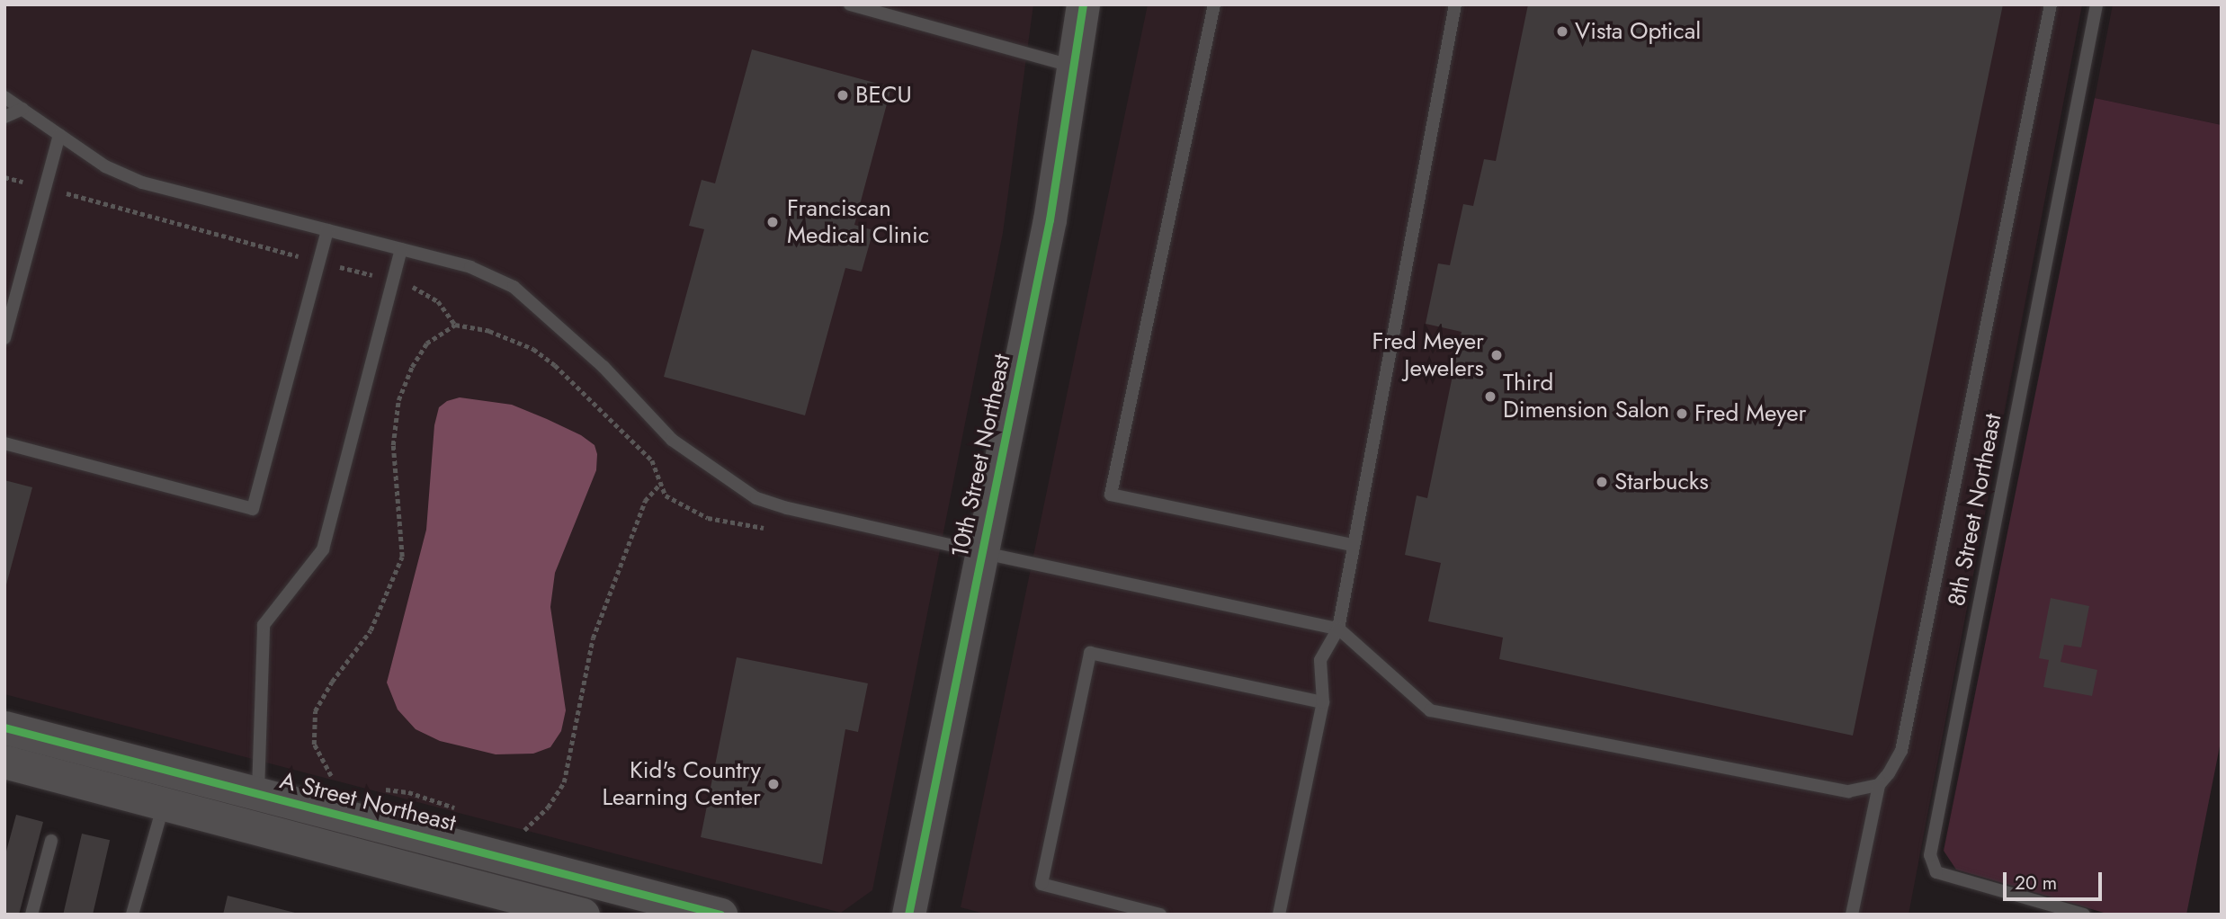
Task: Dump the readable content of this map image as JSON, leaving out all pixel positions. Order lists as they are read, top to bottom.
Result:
{
  "streets": {
    "street": ["10th Street Northeast", "A Street Northeast"],
    "lane": ["8th Street Northeast"]
  },
  "places": [
    "Vista Optical",
    "BECU",
    "Franciscan Medical Clinic",
    "Fred Meyer Jewelers",
    "Third Dimension Salon",
    "Fred Meyer",
    "Starbucks",
    "Kid's Country Learning Center"
  ],
  "scale_bar": "20 m"
}
